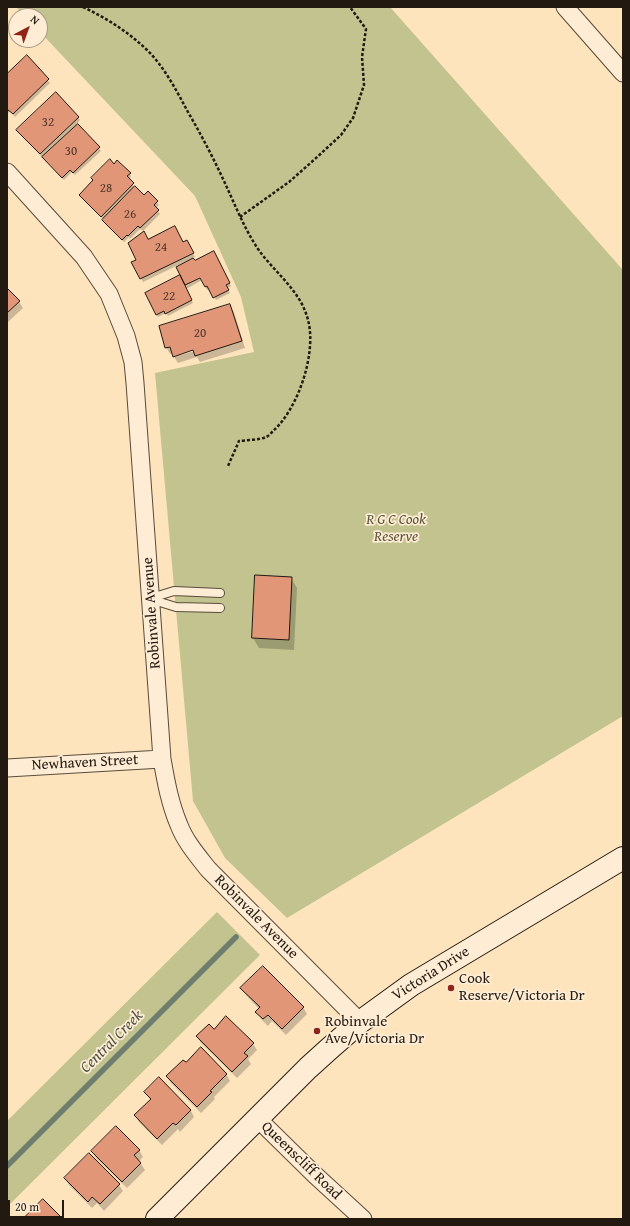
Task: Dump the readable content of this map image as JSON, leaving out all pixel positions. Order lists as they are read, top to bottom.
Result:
{
  "streets": {
    "street": [
      "Robinvale Avenue",
      "Newhaven Street",
      "Victoria Drive",
      "Queenscliff Road"
    ]
  },
  "crossings": [
    ["Robinvale Avenue", "Newhaven Street"],
    ["Robinvale Avenue", "Victoria Drive"],
    ["Victoria Drive", "Queenscliff Road"]
  ],
  "water": ["Central Creek"],
  "parks": ["R G C Cook Reserve"],
  "places": ["Cook Reserve/Victoria Dr", "Robinvale Ave/Victoria Dr"],
  "house_numbers": [
    "32",
    "30",
    "28",
    "26",
    "24",
    "22",
    "20"
  ],
  "scale_bar": "20 m",
  "north": "top right"
}
